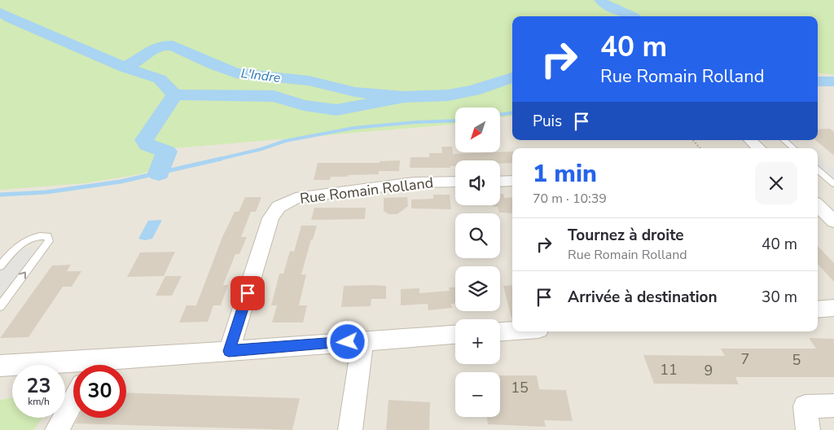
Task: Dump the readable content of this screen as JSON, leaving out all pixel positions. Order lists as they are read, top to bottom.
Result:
{
  "streets": {
    "street": ["Rue Romain Rolland"]
  },
  "water": ["L'Indre"],
  "house_numbers": [
    "7",
    "5",
    "11",
    "9",
    "15"
  ],
  "north": "bottom left",
  "page": {
    "turn": ["40 m", "Rue Romain Rolland"],
    "then": "Puis",
    "map_buttons": ["+", "−"],
    "heading": ["1 min", "70 m · 10:39"],
    "list": [
      {
        "name": "Tournez à droite",
        "note": "Rue Romain Rolland",
        "value": "40 m"
      },
      {
        "name": "Arrivée à destination",
        "value": "30 m"
      }
    ],
    "speed": "23 km/h",
    "limit": "30"
  }
}
